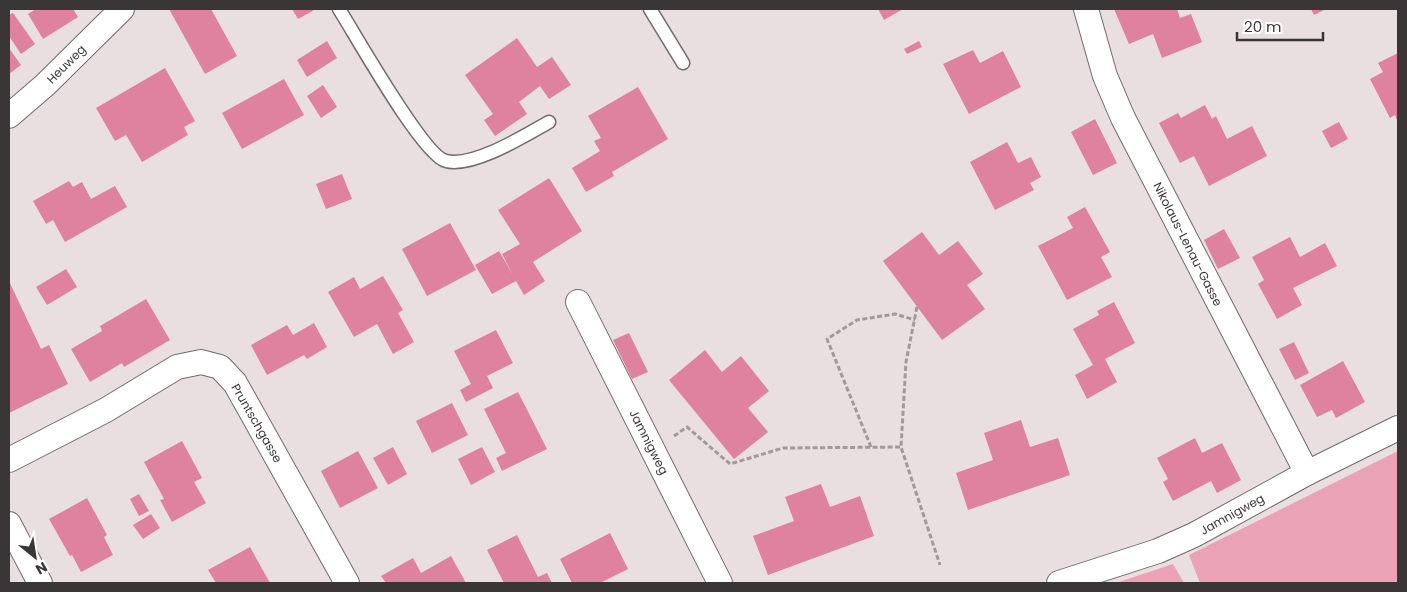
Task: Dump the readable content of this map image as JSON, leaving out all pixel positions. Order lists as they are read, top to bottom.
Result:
{
  "streets": {
    "street": [
      "Heuweg",
      "Nikolaus-Lenau-Gasse",
      "Pruntschgasse",
      "Jamnigweg"
    ]
  },
  "crossings": [
    ["Nikolaus-Lenau-Gasse", "Jamnigweg"]
  ],
  "scale_bar": "20 m",
  "north": "bottom right"
}
